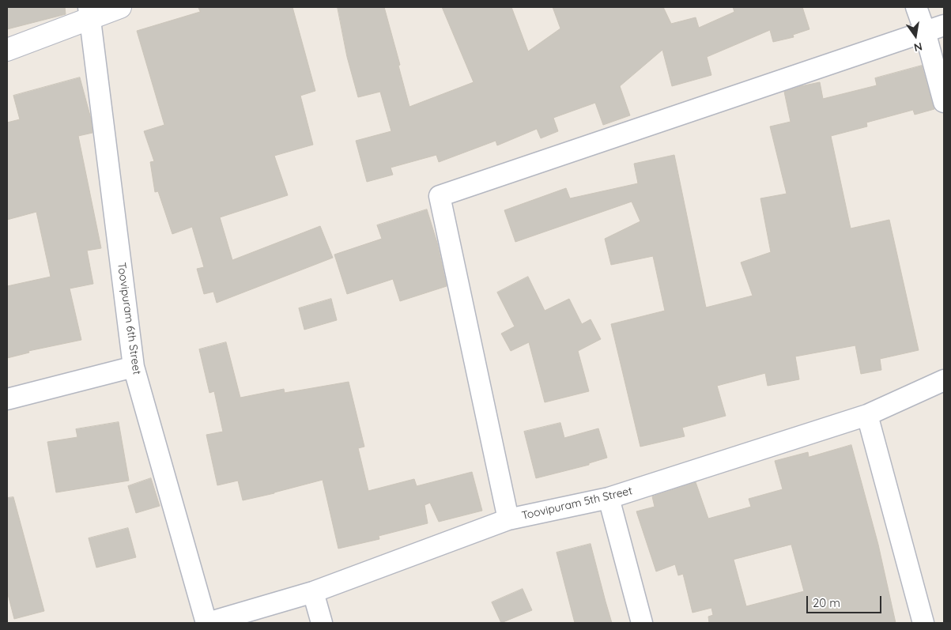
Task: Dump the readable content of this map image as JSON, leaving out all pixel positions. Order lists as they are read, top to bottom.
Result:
{
  "streets": {
    "street": ["Toovipuram 6th Street", "Toovipuram 5th Street"]
  },
  "crossings": [
    ["Toovipuram 6th Street", "Toovipuram 5th Street"]
  ],
  "scale_bar": "20 m",
  "north": "bottom"
}
